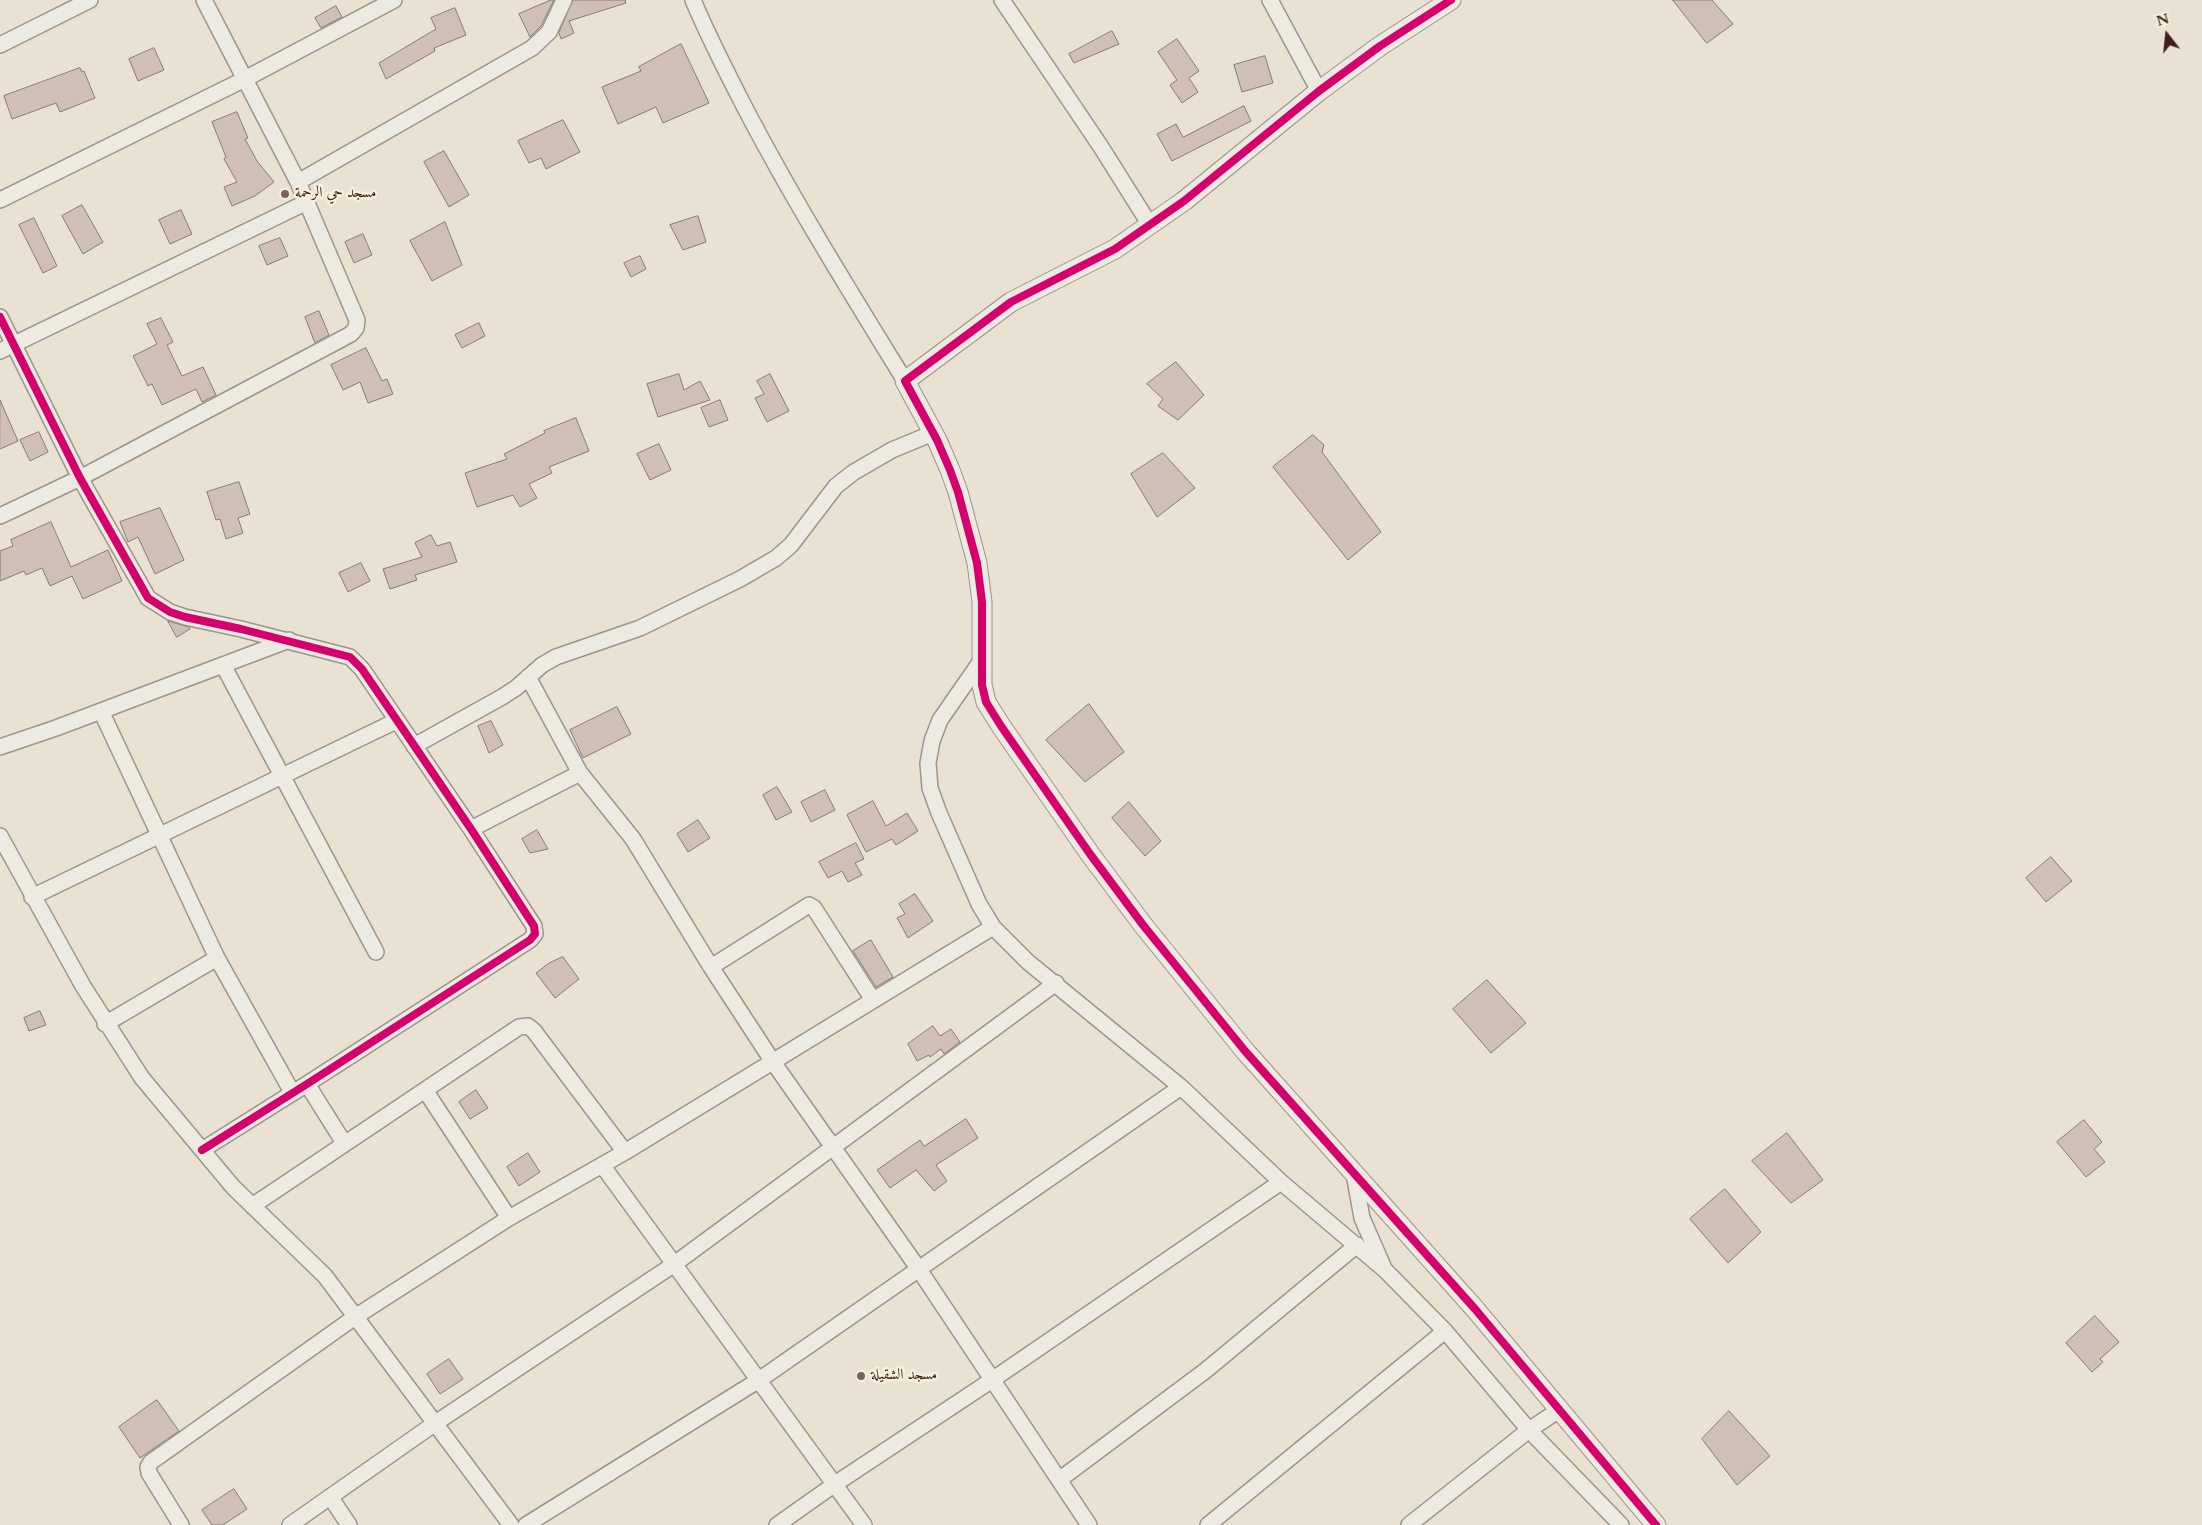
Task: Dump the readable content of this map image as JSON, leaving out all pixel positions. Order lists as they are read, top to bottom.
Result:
{
  "places": ["مسجد حي الرحمة", "مسجد الشقيلة"],
  "north": "top"
}
